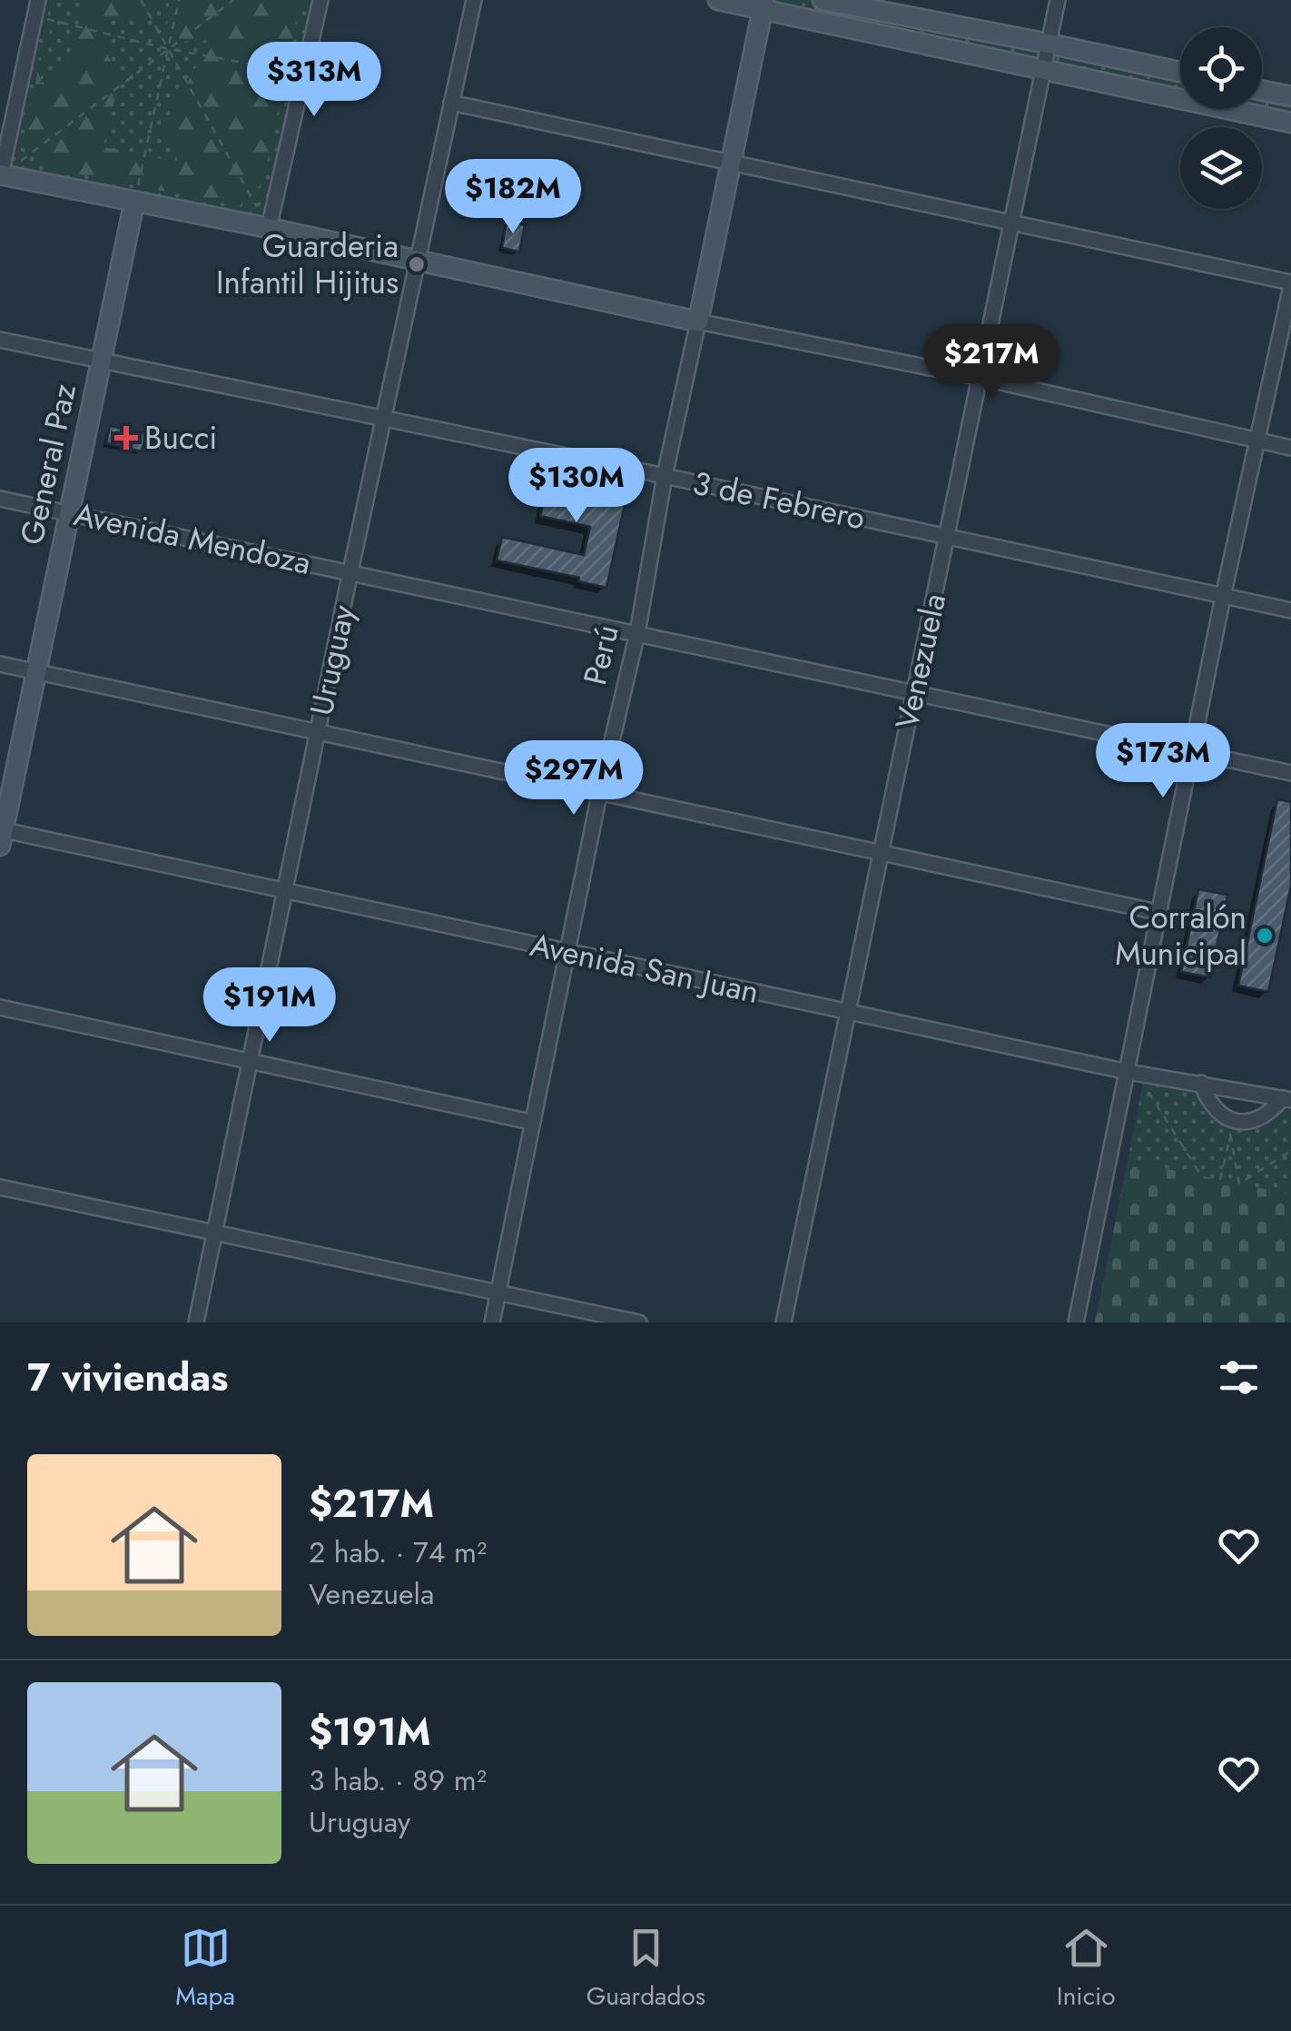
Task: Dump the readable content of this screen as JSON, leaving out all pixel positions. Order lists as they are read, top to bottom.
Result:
{
  "streets": {
    "street": [
      "General Paz",
      "3 de Febrero",
      "Avenida Mendoza",
      "Perú",
      "Uruguay",
      "Venezuela",
      "Avenida San Juan"
    ]
  },
  "crossings": [
    ["General Paz", "3 de Febrero"],
    ["General Paz", "Avenida Mendoza"],
    ["General Paz", "Avenida San Juan"],
    ["3 de Febrero", "Perú"],
    ["3 de Febrero", "Uruguay"],
    ["3 de Febrero", "Venezuela"],
    ["Avenida Mendoza", "Perú"],
    ["Avenida Mendoza", "Uruguay"],
    ["Avenida Mendoza", "Venezuela"],
    ["Perú", "Avenida San Juan"],
    ["Uruguay", "Avenida San Juan"],
    ["Venezuela", "Avenida San Juan"]
  ],
  "places": {
    "other": ["Guarderia Infantil Hijitus", "Corralón Municipal"],
    "health": ["Bucci"]
  },
  "page": {
    "price": [
      "$313M",
      "$182M",
      "$217M",
      "$130M",
      "$173M",
      "$297M",
      "$191M"
    ],
    "heading": "7 viviendas",
    "list": [
      {
        "name": "$217M",
        "note": "2 hab. · 74 m² · Venezuela"
      },
      {
        "name": "$191M",
        "note": "3 hab. · 89 m² · Uruguay"
      }
    ],
    "tabs": ["Mapa", "Guardados", "Inicio"]
  }
}
